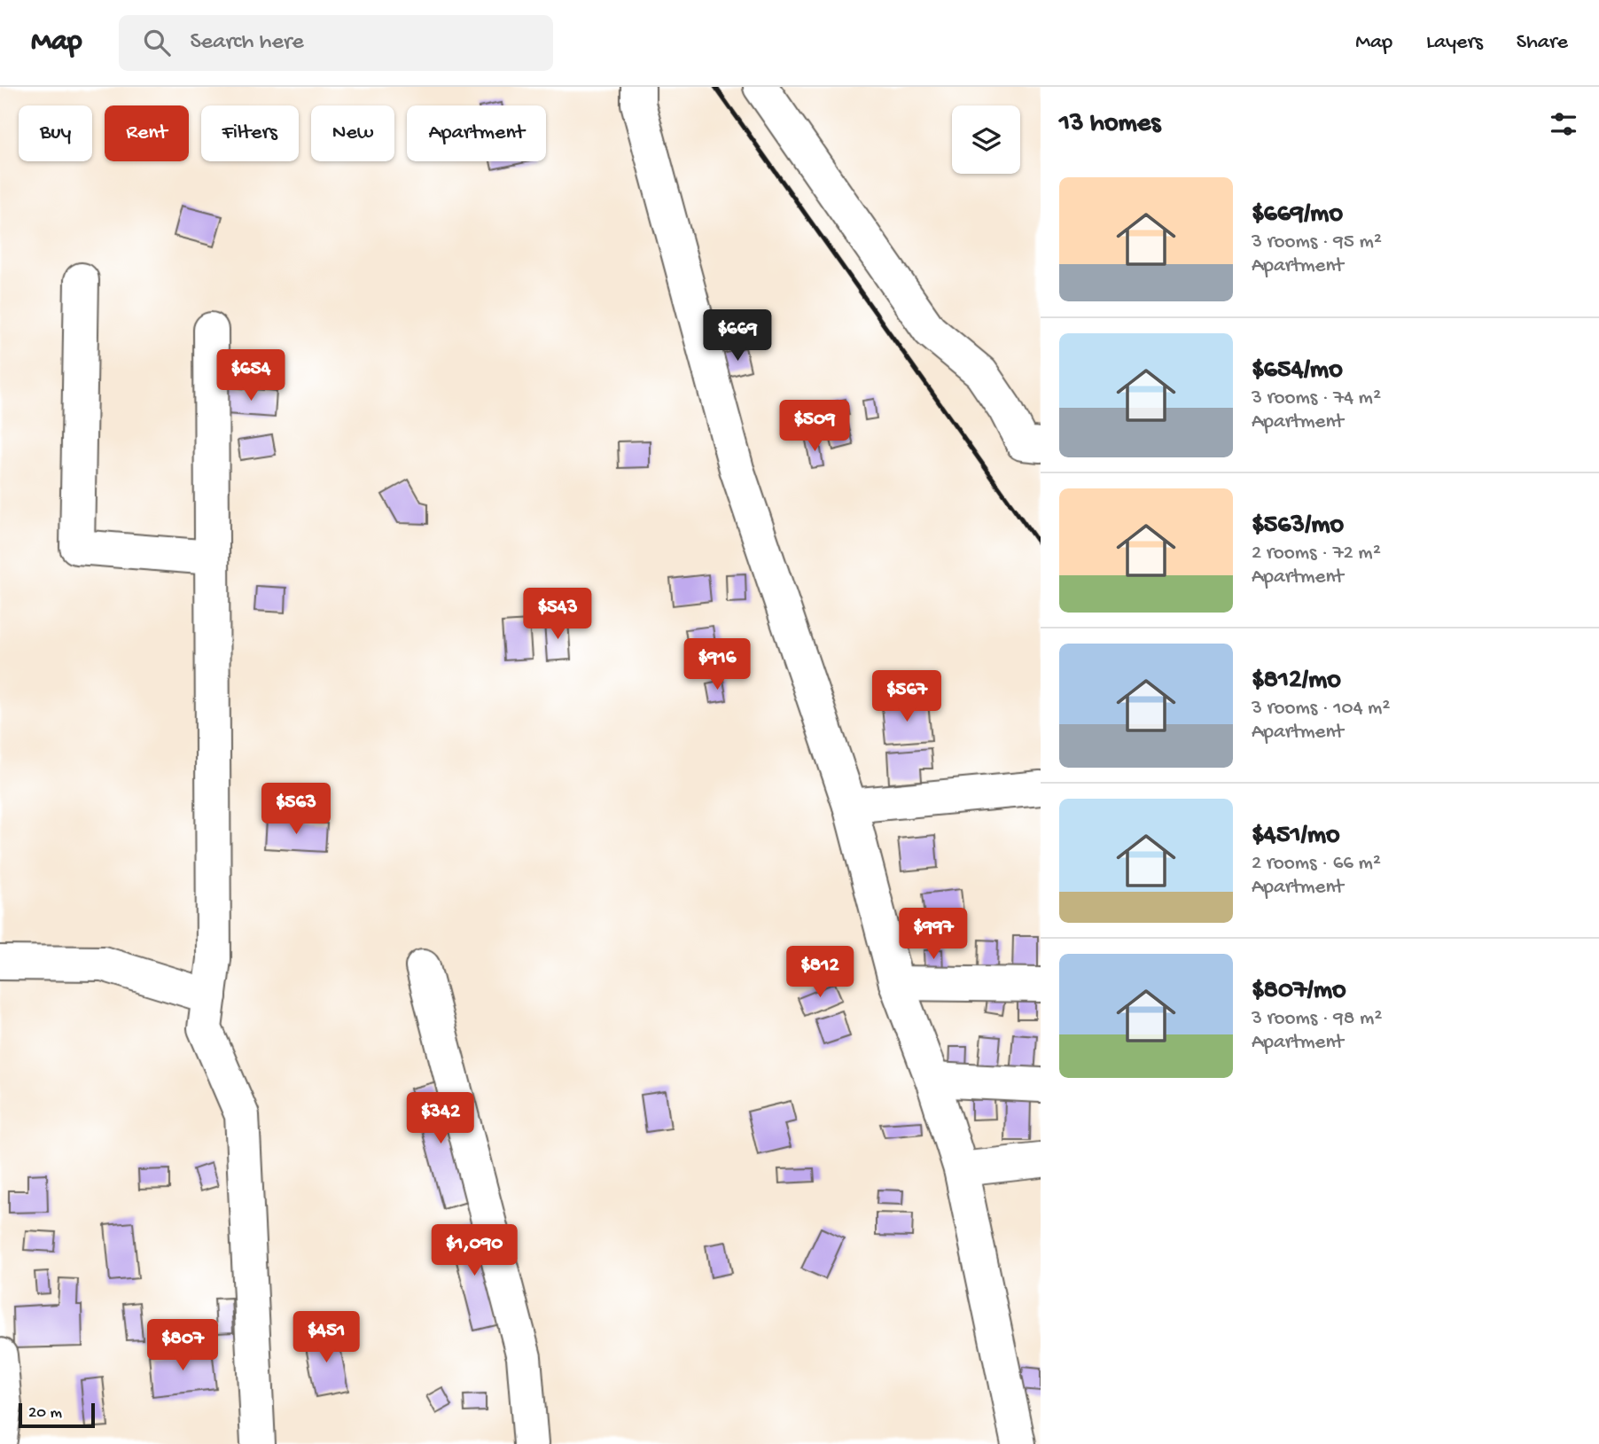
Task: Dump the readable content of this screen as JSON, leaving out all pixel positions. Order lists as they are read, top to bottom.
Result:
{
  "scale_bar": "20 m",
  "page": {
    "header": "Map",
    "search": "Search here",
    "nav": ["Map", "Layers", "Share"],
    "heading": "13 homes",
    "chip": [
      "Buy",
      "Rent",
      "Filters",
      "New",
      "Apartment"
    ],
    "list": [
      {
        "name": "$669/mo",
        "note": "3 rooms · 95 m² · Apartment"
      },
      {
        "name": "$654/mo",
        "note": "3 rooms · 74 m² · Apartment"
      },
      {
        "name": "$563/mo",
        "note": "2 rooms · 72 m² · Apartment"
      },
      {
        "name": "$812/mo",
        "note": "3 rooms · 104 m² · Apartment"
      },
      {
        "name": "$451/mo",
        "note": "2 rooms · 66 m² · Apartment"
      },
      {
        "name": "$807/mo",
        "note": "3 rooms · 98 m² · Apartment"
      }
    ],
    "price": [
      "$669",
      "$654",
      "$509",
      "$543",
      "$916",
      "$567",
      "$563",
      "$997",
      "$812",
      "$342",
      "$1,090",
      "$451",
      "$807"
    ],
    "scale": "20 m"
  }
}
